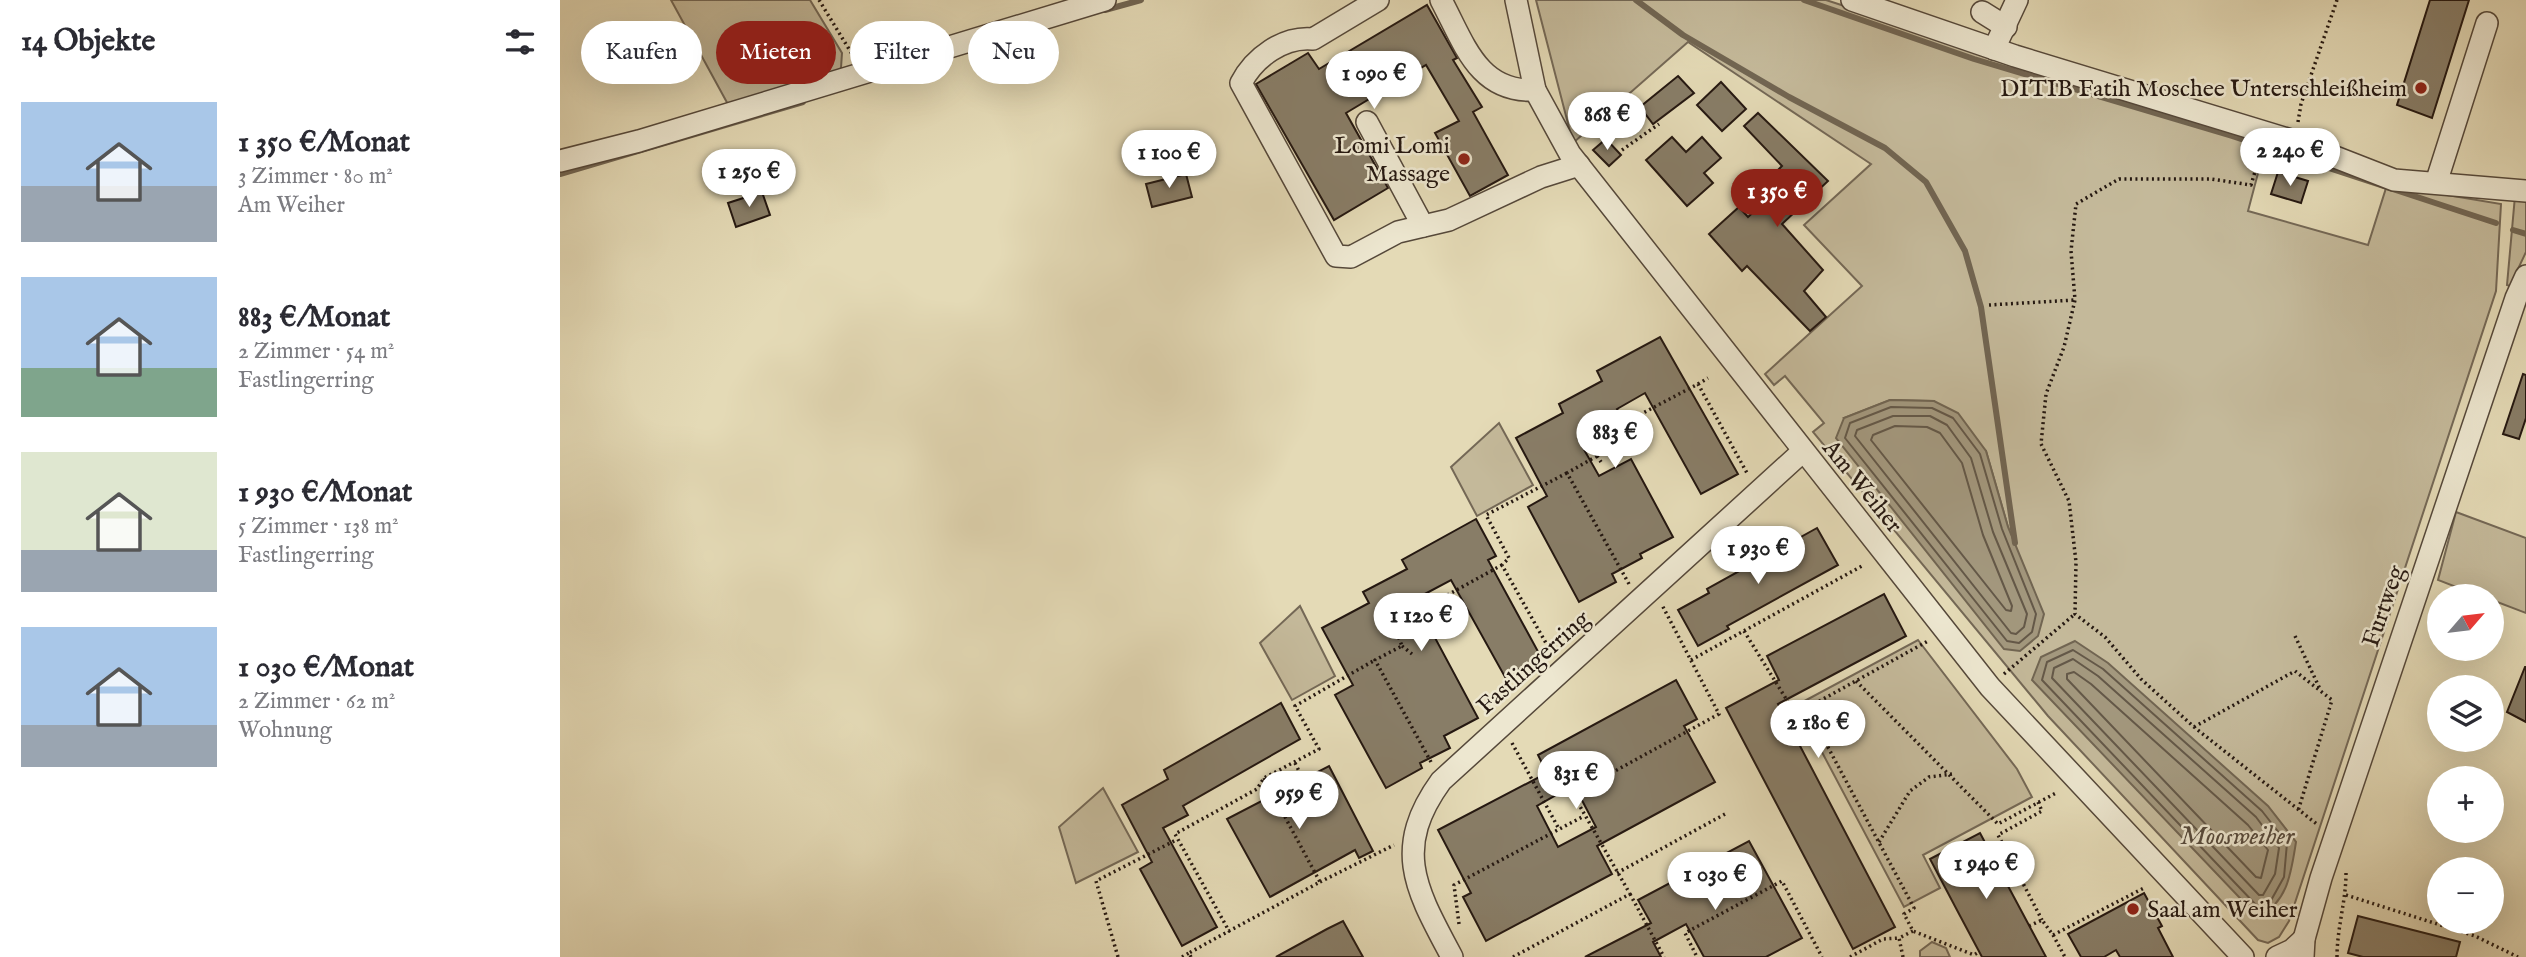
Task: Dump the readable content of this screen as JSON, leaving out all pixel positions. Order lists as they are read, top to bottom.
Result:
{
  "streets": {
    "street": ["Am Weiher", "Furtweg", "Fastlingerring"]
  },
  "crossings": [
    ["Am Weiher", "Fastlingerring"]
  ],
  "water": ["Moosweiher"],
  "places": ["DITIB Fatih Moschee Unterschleißheim", "Lomi Lomi Massage", "Saal am Weiher"],
  "north": "top right",
  "page": {
    "heading": "14 Objekte",
    "chip": [
      "Kaufen",
      "Mieten",
      "Filter",
      "Neu"
    ],
    "price": [
      "1 090 €",
      "868 €",
      "2 240 €",
      "1 100 €",
      "1 250 €",
      "1 350 €",
      "883 €",
      "1 930 €",
      "1 120 €",
      "2 180 €",
      "831 €",
      "959 €",
      "1 940 €",
      "1 030 €"
    ],
    "list": [
      {
        "name": "1 350 €/Monat",
        "note": "3 Zimmer · 80 m² · Am Weiher"
      },
      {
        "name": "883 €/Monat",
        "note": "2 Zimmer · 54 m² · Fastlingerring"
      },
      {
        "name": "1 930 €/Monat",
        "note": "5 Zimmer · 138 m² · Fastlingerring"
      },
      {
        "name": "1 030 €/Monat",
        "note": "2 Zimmer · 62 m² · Wohnung"
      }
    ],
    "map_buttons": ["+", "−"]
  }
}
